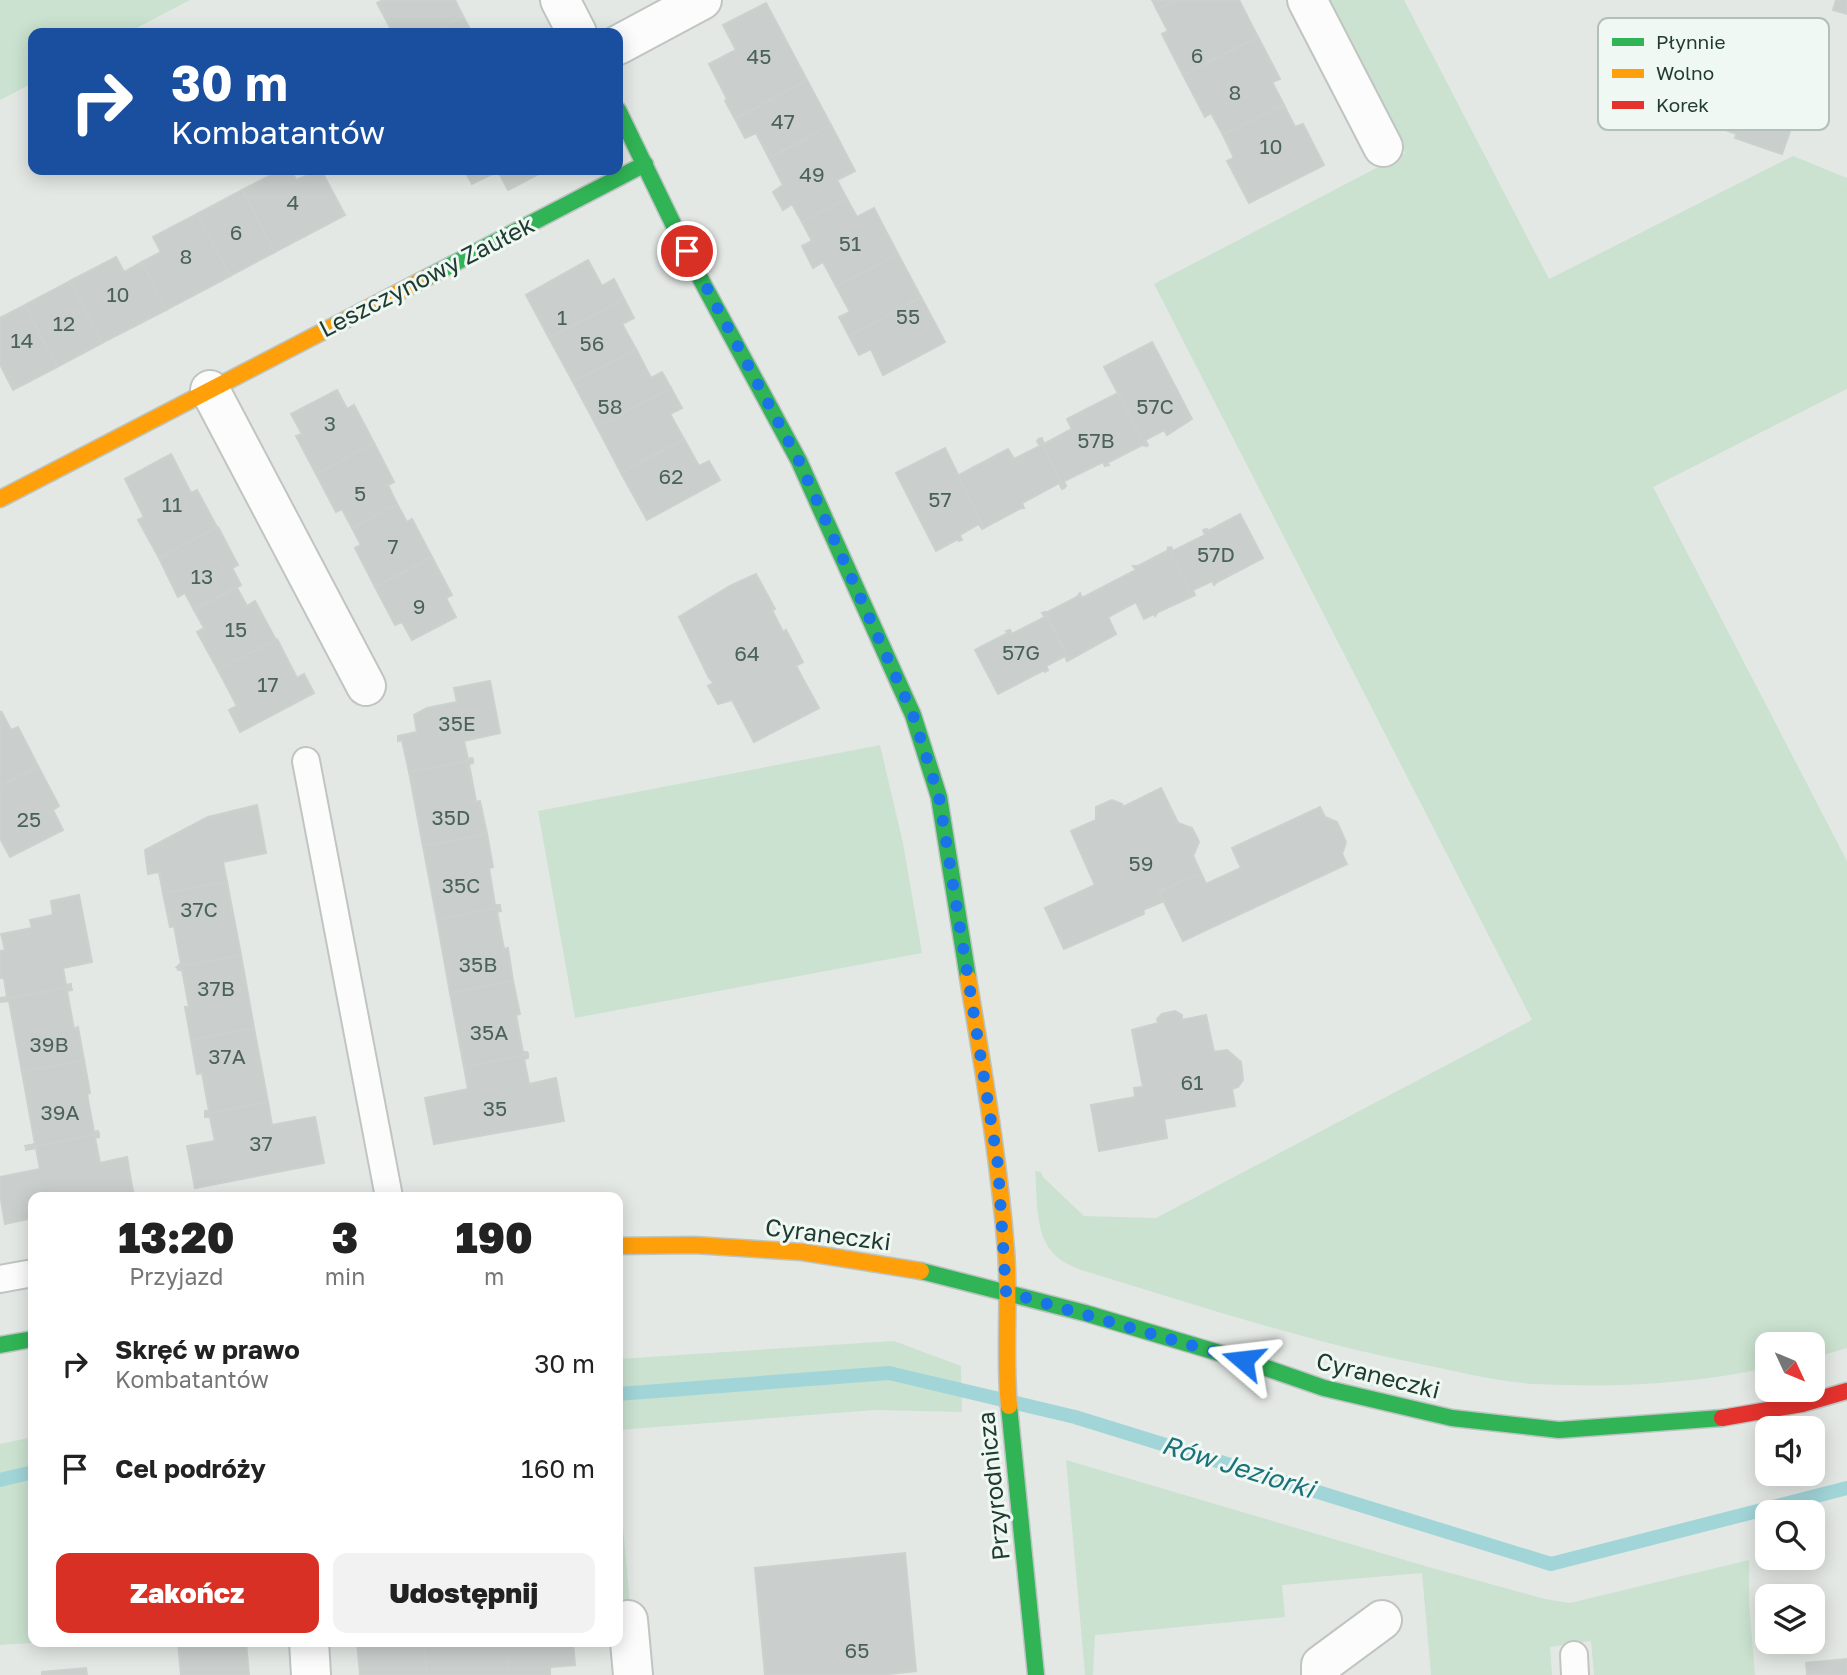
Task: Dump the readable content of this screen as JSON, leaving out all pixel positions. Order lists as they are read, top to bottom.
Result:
{
  "streets": {
    "street": ["Leszczynowy Zaułek", "Cyraneczki", "Przyrodnicza"]
  },
  "crossings": [
    ["Leszczynowy Zaułek", "Przyrodnicza"],
    ["Cyraneczki", "Przyrodnicza"]
  ],
  "water": ["Rów Jeziorki"],
  "house_numbers": [
    "6",
    "45",
    "8",
    "47",
    "10",
    "49",
    "4",
    "6",
    "51",
    "8",
    "10",
    "55",
    "1",
    "12",
    "14",
    "56",
    "58",
    "57C",
    "3",
    "57B",
    "62",
    "5",
    "57",
    "11",
    "7",
    "57D",
    "13",
    "9",
    "15",
    "57G",
    "64",
    "17",
    "35E",
    "35D",
    "25",
    "59",
    "35C",
    "37C",
    "35B",
    "37B",
    "35A",
    "39B",
    "37A",
    "61",
    "35",
    "39A",
    "37",
    "65"
  ],
  "legend": ["Płynnie", "Wolno", "Korek"],
  "north": "bottom right",
  "page": {
    "turn": ["30 m", "Kombatantów"],
    "eta": [
      "13:20",
      "Przyjazd",
      "3",
      "min",
      "190",
      "m"
    ],
    "list": [
      {
        "name": "Skręć w prawo",
        "note": "Kombatantów",
        "value": "30 m"
      },
      {
        "name": "Cel podróży",
        "value": "160 m"
      }
    ],
    "buttons": ["Zakończ", "Udostępnij"]
  }
}
